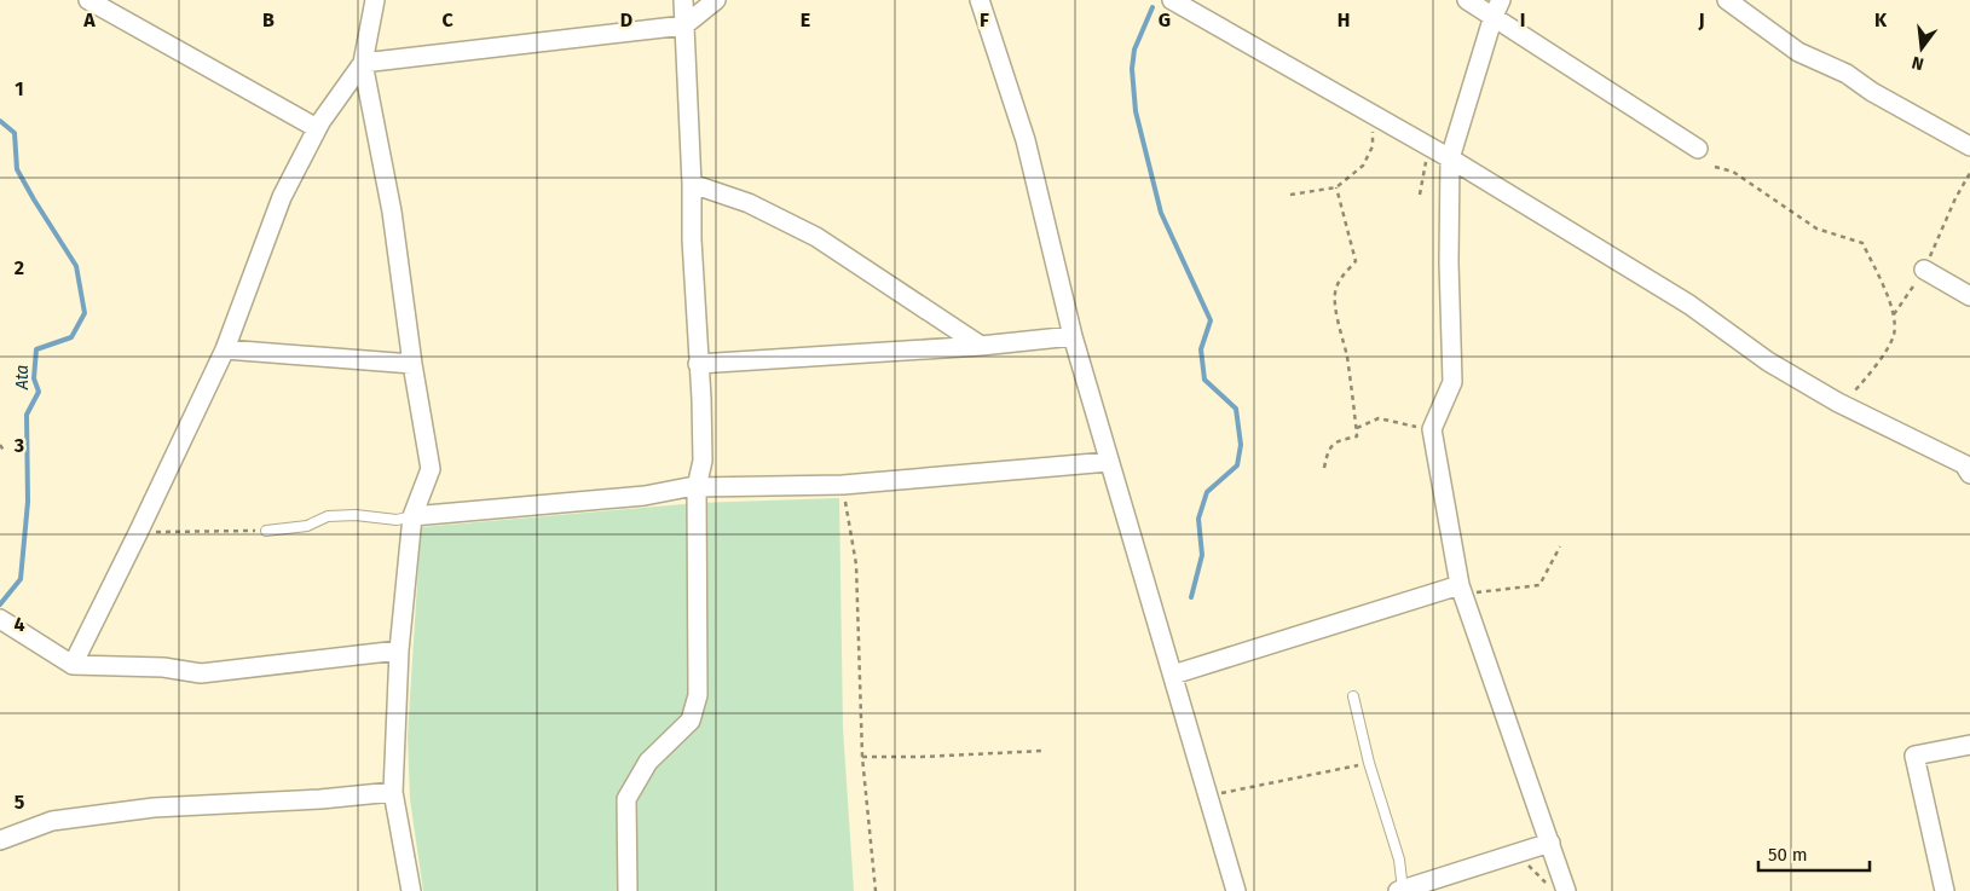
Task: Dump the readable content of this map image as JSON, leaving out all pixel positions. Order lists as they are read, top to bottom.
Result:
{
  "water": ["Ata"],
  "scale_bar": "50 m",
  "north": "bottom",
  "grid": {
    "columns": [
      "A",
      "B",
      "C",
      "D",
      "E",
      "F",
      "G",
      "H",
      "I",
      "J",
      "K"
    ],
    "rows": [
      "1",
      "2",
      "3",
      "4",
      "5"
    ]
  }
}
